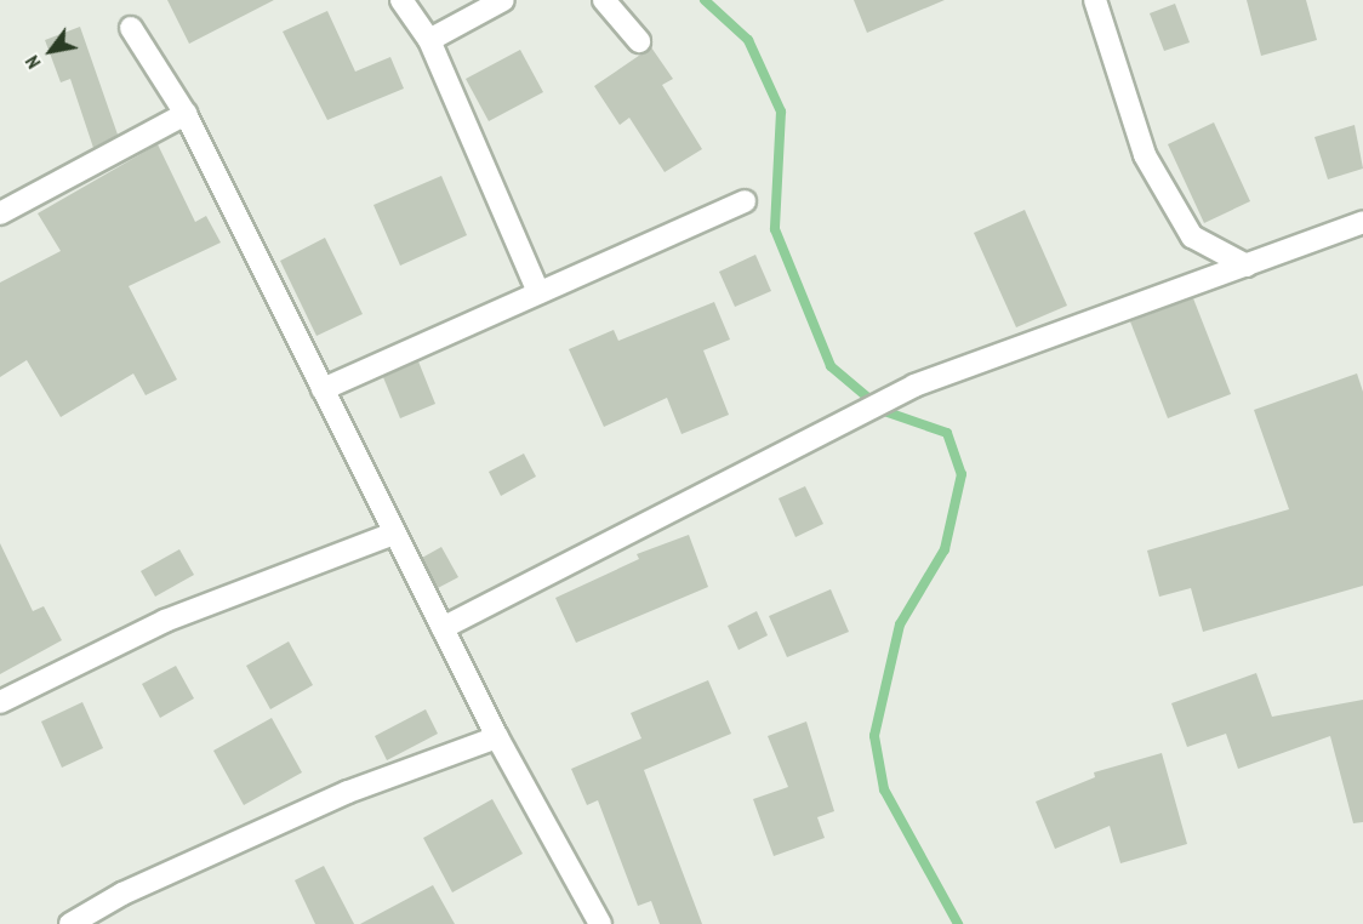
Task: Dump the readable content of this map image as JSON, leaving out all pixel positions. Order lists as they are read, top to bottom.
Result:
{
  "north": "bottom left"
}
